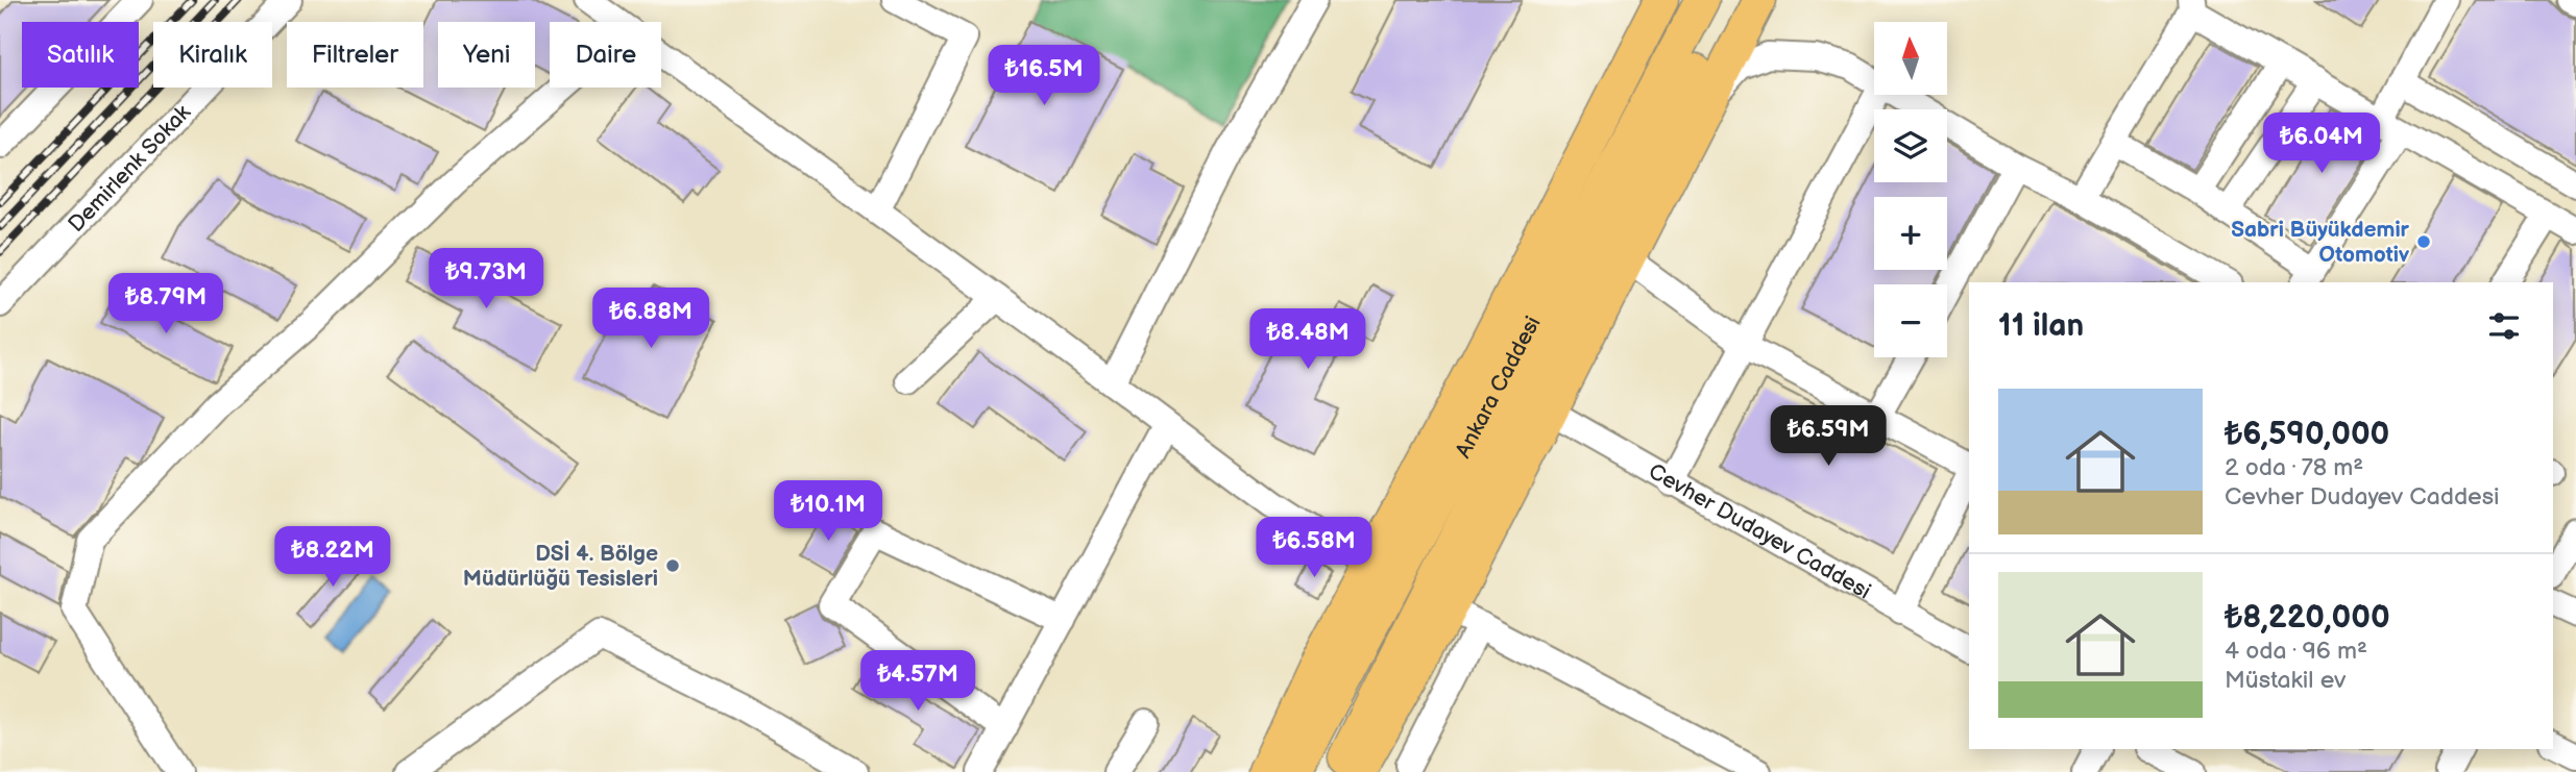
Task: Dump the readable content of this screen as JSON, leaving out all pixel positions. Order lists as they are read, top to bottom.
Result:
{
  "streets": {
    "main road": ["Ankara Caddesi"],
    "street": ["Demirlenk Sokak", "Cevher Dudayev Caddesi"]
  },
  "places": ["Sabri Büyükdemir Otomotiv", "DSİ 4. Bölge Müdürlüğü Tesisleri"],
  "north": "top",
  "page": {
    "map_buttons": ["+", "−"],
    "chip": [
      "Satılık",
      "Kiralık",
      "Filtreler",
      "Yeni",
      "Daire"
    ],
    "price": [
      "₺16.5M",
      "₺6.04M",
      "₺9.73M",
      "₺8.79M",
      "₺6.88M",
      "₺8.48M",
      "₺6.59M",
      "₺10.1M",
      "₺6.58M",
      "₺8.22M",
      "₺4.57M"
    ],
    "heading": "11 ilan",
    "list": [
      {
        "name": "₺6,590,000",
        "note": "2 oda · 78 m² · Cevher Dudayev Caddesi"
      },
      {
        "name": "₺8,220,000",
        "note": "4 oda · 96 m² · Müstakil ev"
      }
    ]
  }
}
